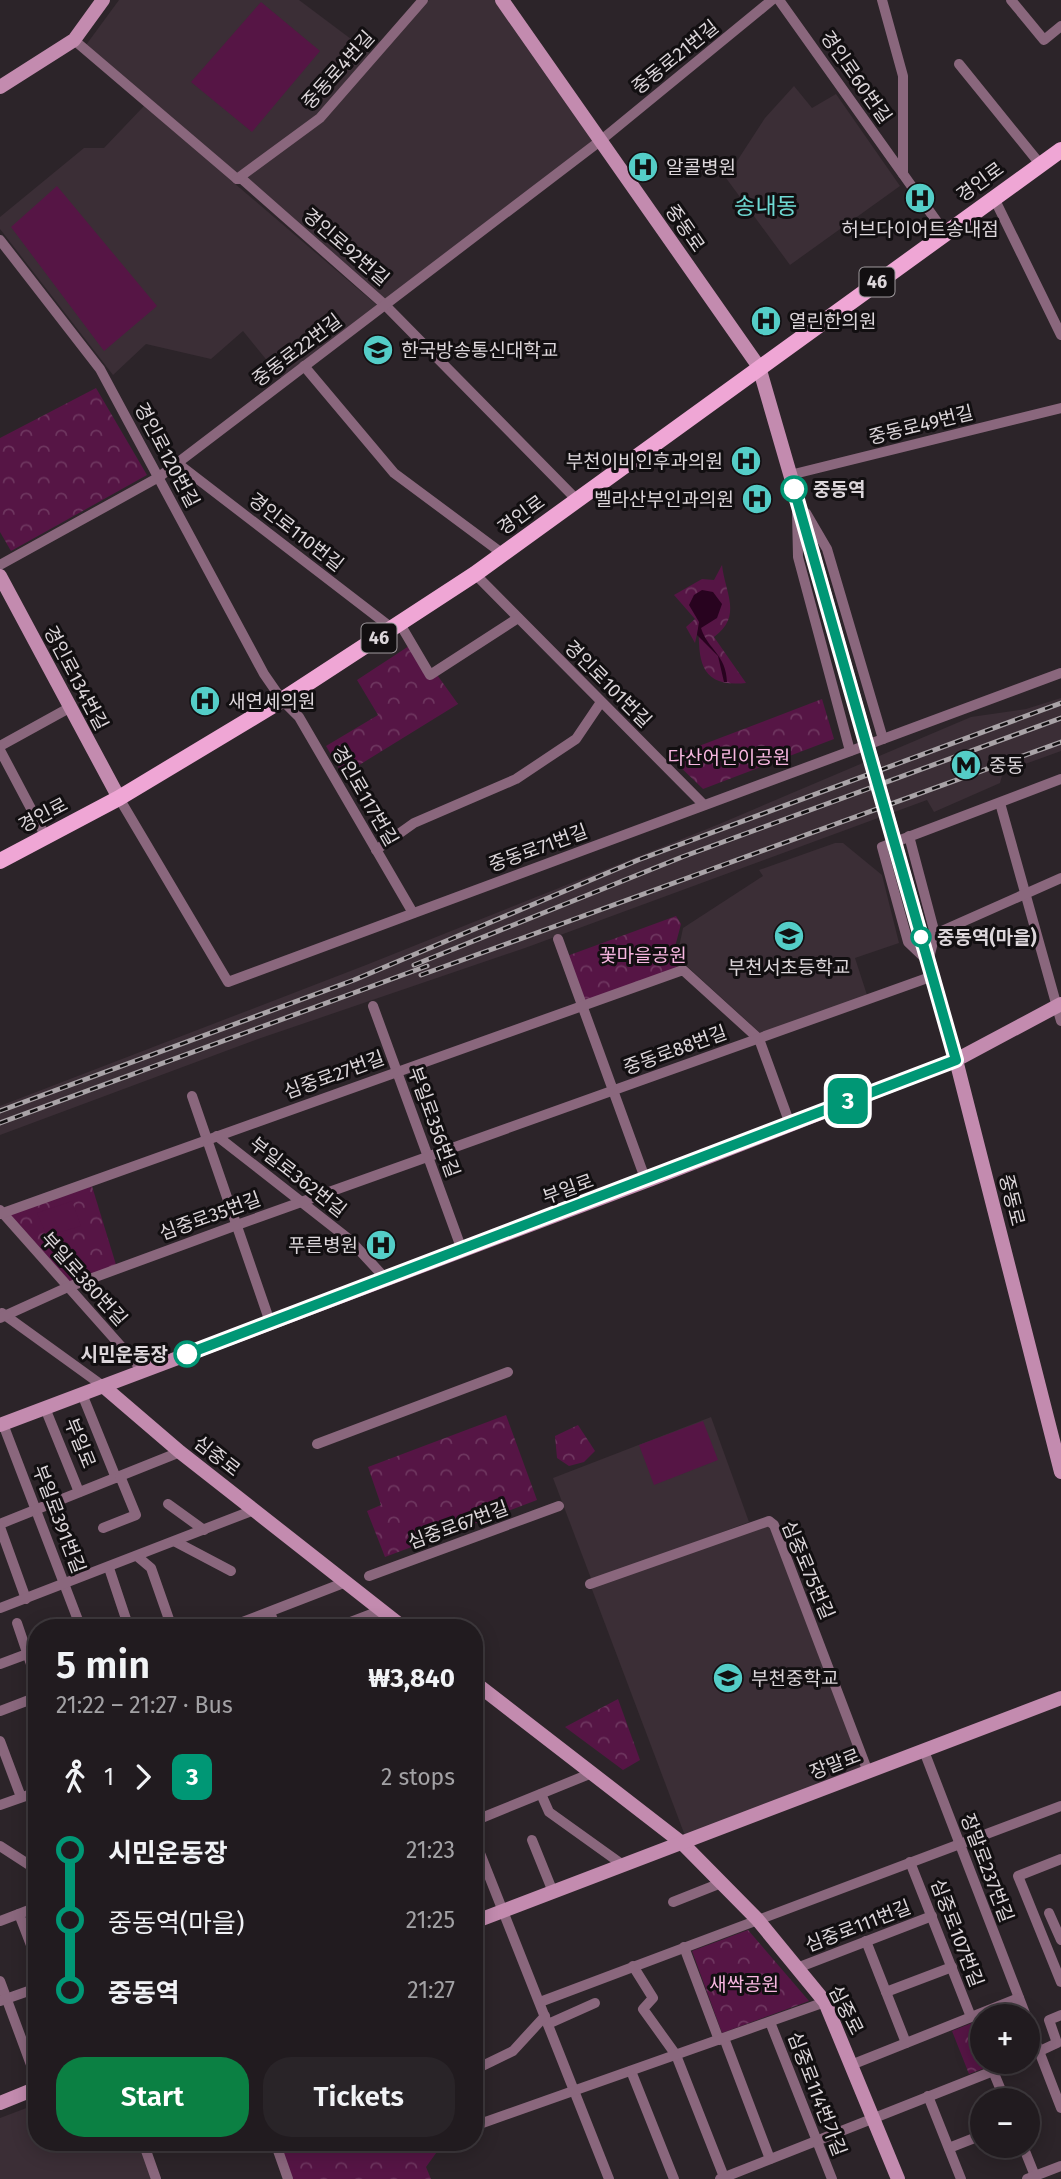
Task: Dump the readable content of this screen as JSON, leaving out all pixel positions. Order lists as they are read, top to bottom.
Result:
{
  "streets": {
    "main road": ["경인로", "46"],
    "street": [
      "중동로21번길",
      "중동로4번길",
      "경인로60번길",
      "중동로",
      "경인로92번길",
      "중동로22번길",
      "중동로49번길",
      "경인로120번길",
      "경인로110번길",
      "경인로134번길",
      "경인로101번길",
      "경인로117번길",
      "중동로71번길",
      "중동로88번길",
      "심중로27번길",
      "부일로356번길",
      "부일로362번길",
      "부일로",
      "심중로35번길",
      "부일로380번길",
      "심중로",
      "부일로391번길",
      "심중로67번길",
      "심중로75번길",
      "장말로",
      "장말로237번길",
      "심중로111번길",
      "심중로107번길",
      "심중로114번가길"
    ]
  },
  "crossings": [
    ["중동로21번길", "중동로"],
    ["중동로21번길", "중동로22번길"],
    ["중동로4번길", "경인로92번길"],
    ["경인로60번길", "경인로"],
    ["경인로", "중동로"],
    ["경인로", "경인로92번길"],
    ["경인로", "경인로120번길"],
    ["경인로", "경인로110번길"],
    ["경인로", "경인로134번길"],
    ["경인로", "경인로101번길"],
    ["경인로", "경인로117번길"],
    ["경인로", "중동로71번길"],
    ["중동로", "중동로22번길"],
    ["중동로", "중동로49번길"],
    ["중동로", "중동로71번길"],
    ["중동로", "중동로88번길"],
    ["중동로", "부일로"],
    ["경인로92번길", "중동로22번길"],
    ["중동로22번길", "경인로120번길"],
    ["중동로22번길", "경인로110번길"],
    ["경인로120번길", "경인로117번길"],
    ["경인로134번길", "중동로71번길"],
    ["경인로101번길", "중동로71번길"],
    ["경인로117번길", "중동로71번길"],
    ["중동로88번길", "심중로27번길"],
    ["중동로88번길", "부일로356번길"],
    ["중동로88번길", "심중로35번길"],
    ["심중로27번길", "부일로356번길"],
    ["심중로27번길", "부일로362번길"],
    ["심중로27번길", "부일로380번길"],
    ["부일로356번길", "부일로"],
    ["부일로356번길", "심중로35번길"],
    ["부일로362번길", "부일로"],
    ["부일로362번길", "심중로35번길"],
    ["부일로", "부일로380번길"],
    ["부일로", "심중로"],
    ["부일로", "부일로391번길"],
    ["심중로35번길", "부일로380번길"],
    ["심중로35번길", "심중로"],
    ["심중로", "장말로"],
    ["심중로", "심중로111번길"],
    ["심중로", "심중로107번길"],
    ["심중로75번길", "장말로"],
    ["장말로", "장말로237번길"],
    ["장말로237번길", "심중로107번길"],
    ["심중로111번길", "심중로107번길"]
  ],
  "districts": ["송내동"],
  "parks": ["다산어린이공원", "꽃마을공원", "새싹공원"],
  "places": {
    "hospital": [
      "알콜병원",
      "허브다이어트송내점",
      "열린한의원",
      "부천이비인후과의원",
      "벨라산부인과의원",
      "새연세의원",
      "푸른병원"
    ],
    "school or university": ["한국방송통신대학교", "부천서초등학교", "부천중학교"],
    "other": ["중동역", "중동역(마을)", "시민운동장"],
    "metro station": ["중동"]
  },
  "lines": ["bus line 3"],
  "page": {
    "on_map": "3",
    "heading": ["5 min", "21:22 – 21:27 · Bus", "₩3,840"],
    "legs": ["1", "3", "2 stops"],
    "list": [
      {
        "name": "시민운동장",
        "value": "21:23"
      },
      {
        "name": "중동역(마을)",
        "value": "21:25"
      },
      {
        "name": "중동역",
        "value": "21:27"
      }
    ],
    "map_buttons": ["+", "−"],
    "buttons": ["Start", "Tickets"]
  }
}
